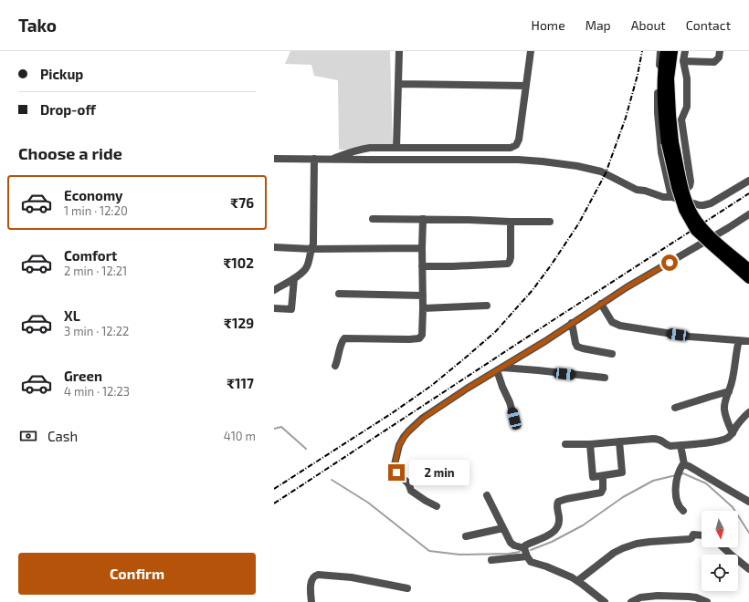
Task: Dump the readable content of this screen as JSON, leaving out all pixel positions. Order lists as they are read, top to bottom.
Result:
{
  "north": "bottom",
  "page": {
    "header": "Tako",
    "nav": [
      "Home",
      "Map",
      "About",
      "Contact"
    ],
    "banner": ["Pickup", "Drop-off"],
    "heading": "Choose a ride",
    "list": [
      {
        "name": "Economy",
        "note": "1 min · 12:20",
        "value": "₹76"
      },
      {
        "name": "Comfort",
        "note": "2 min · 12:21",
        "value": "₹102"
      },
      {
        "name": "XL",
        "note": "3 min · 12:22",
        "value": "₹129"
      },
      {
        "name": "Green",
        "note": "4 min · 12:23",
        "value": "₹117"
      }
    ],
    "pay": ["Cash", "410 m"],
    "bubble": "2 min",
    "buttons": "Confirm"
  }
}
